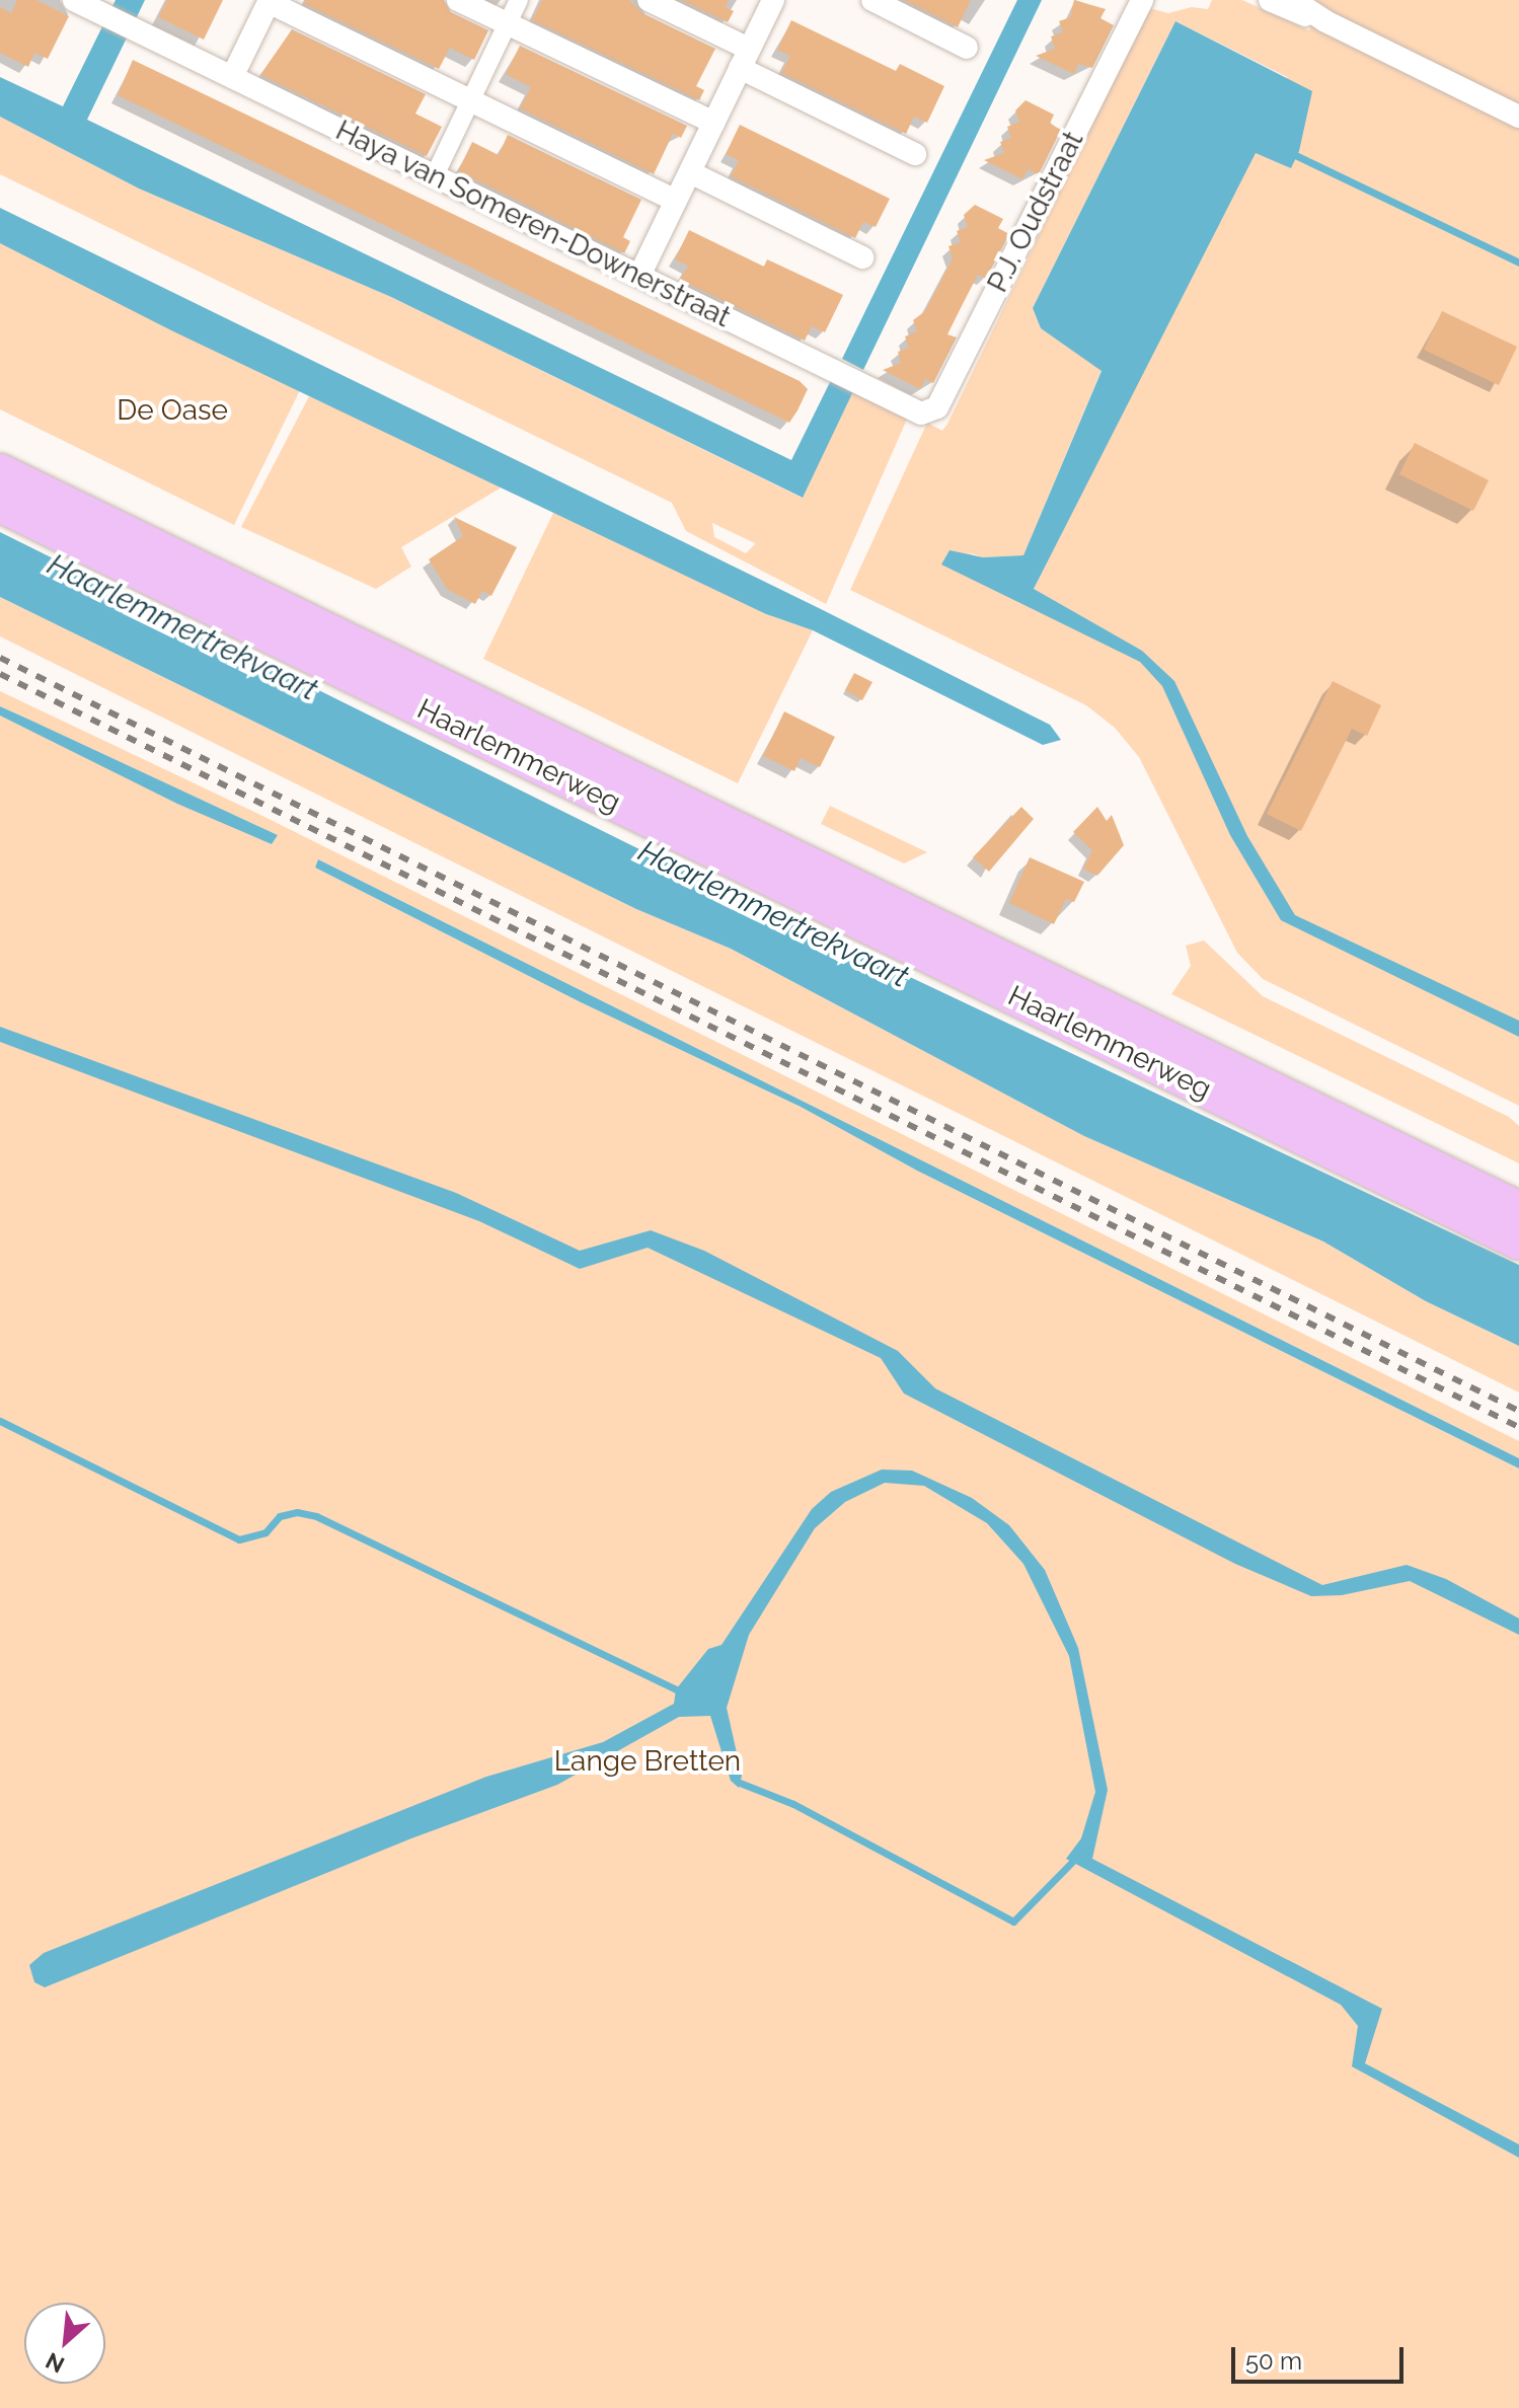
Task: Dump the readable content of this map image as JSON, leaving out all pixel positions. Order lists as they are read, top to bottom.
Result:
{
  "streets": {
    "main road": ["Haarlemmerweg"],
    "street": ["P.J. Oudstraat", "Haya van Someren-Downerstraat"]
  },
  "crossings": [
    ["P.J. Oudstraat", "Haya van Someren-Downerstraat"]
  ],
  "water": ["Haarlemmertrekvaart"],
  "parks": ["De Oase", "Lange Bretten"],
  "scale_bar": "50 m",
  "north": "bottom left"
}
